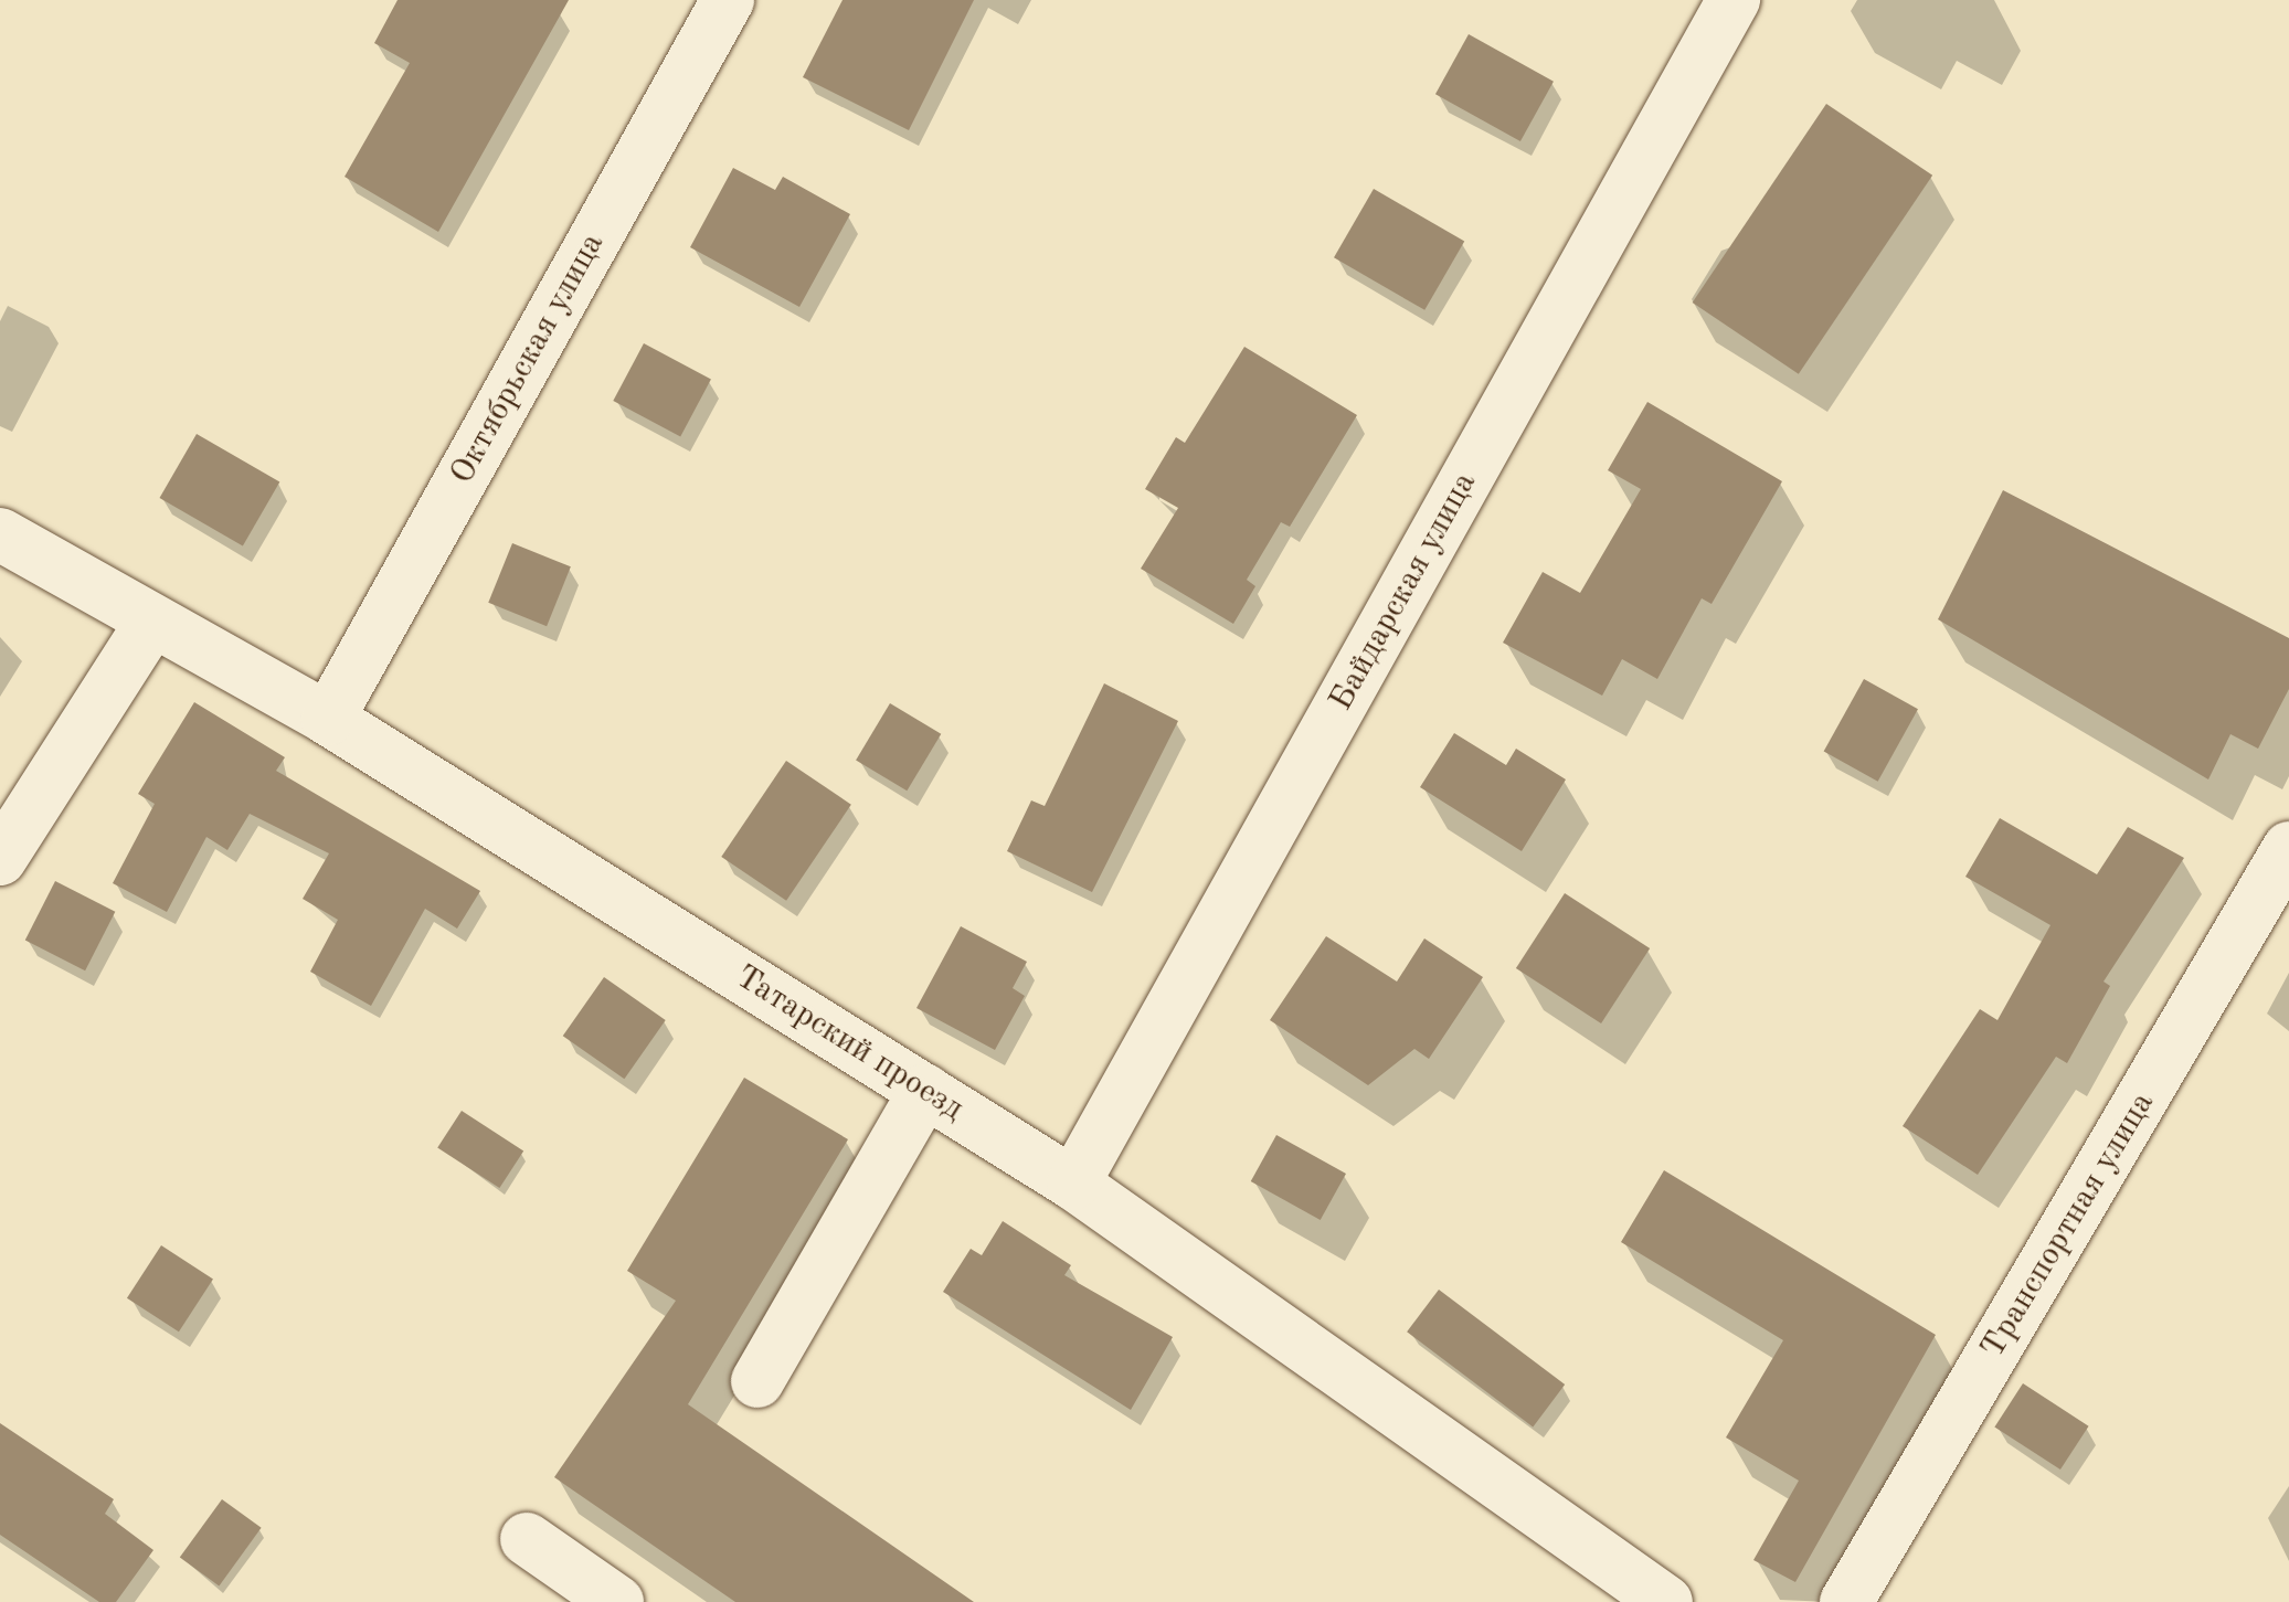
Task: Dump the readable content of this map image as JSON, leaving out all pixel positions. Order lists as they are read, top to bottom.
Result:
{
  "streets": {
    "street": [
      "Октябрьская улица",
      "Байдарская улица",
      "Татарский проезд",
      "Транспортная улица"
    ]
  },
  "crossings": [
    ["Октябрьская улица", "Татарский проезд"],
    ["Байдарская улица", "Татарский проезд"]
  ]
}
